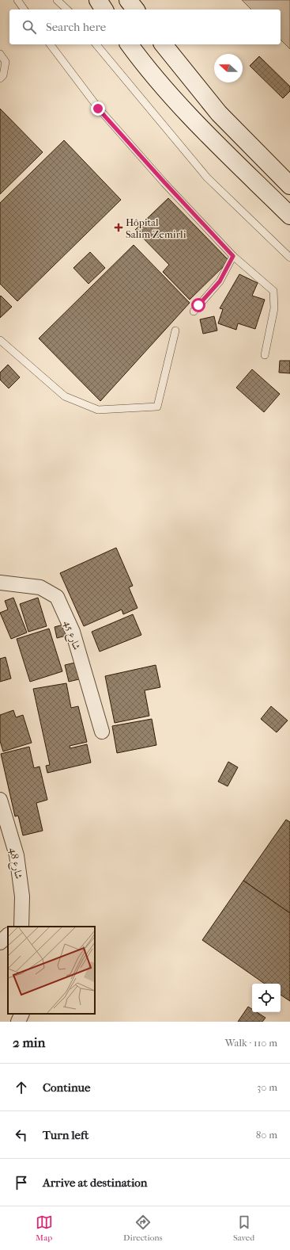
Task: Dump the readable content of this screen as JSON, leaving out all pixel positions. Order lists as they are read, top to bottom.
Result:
{
  "streets": {
    "street": ["شارع 45", "شارع 48"]
  },
  "places": {
    "health": ["Hôpital Salim Zemirli"]
  },
  "north": "left",
  "page": {
    "search": "Search here",
    "heading": ["2 min", "Walk · 110 m"],
    "list": [
      ["Continue", "30 m"],
      ["Turn left", "80 m"],
      "Arrive at destination"
    ],
    "nav": ["Map", "Directions", "Saved"]
  }
}
